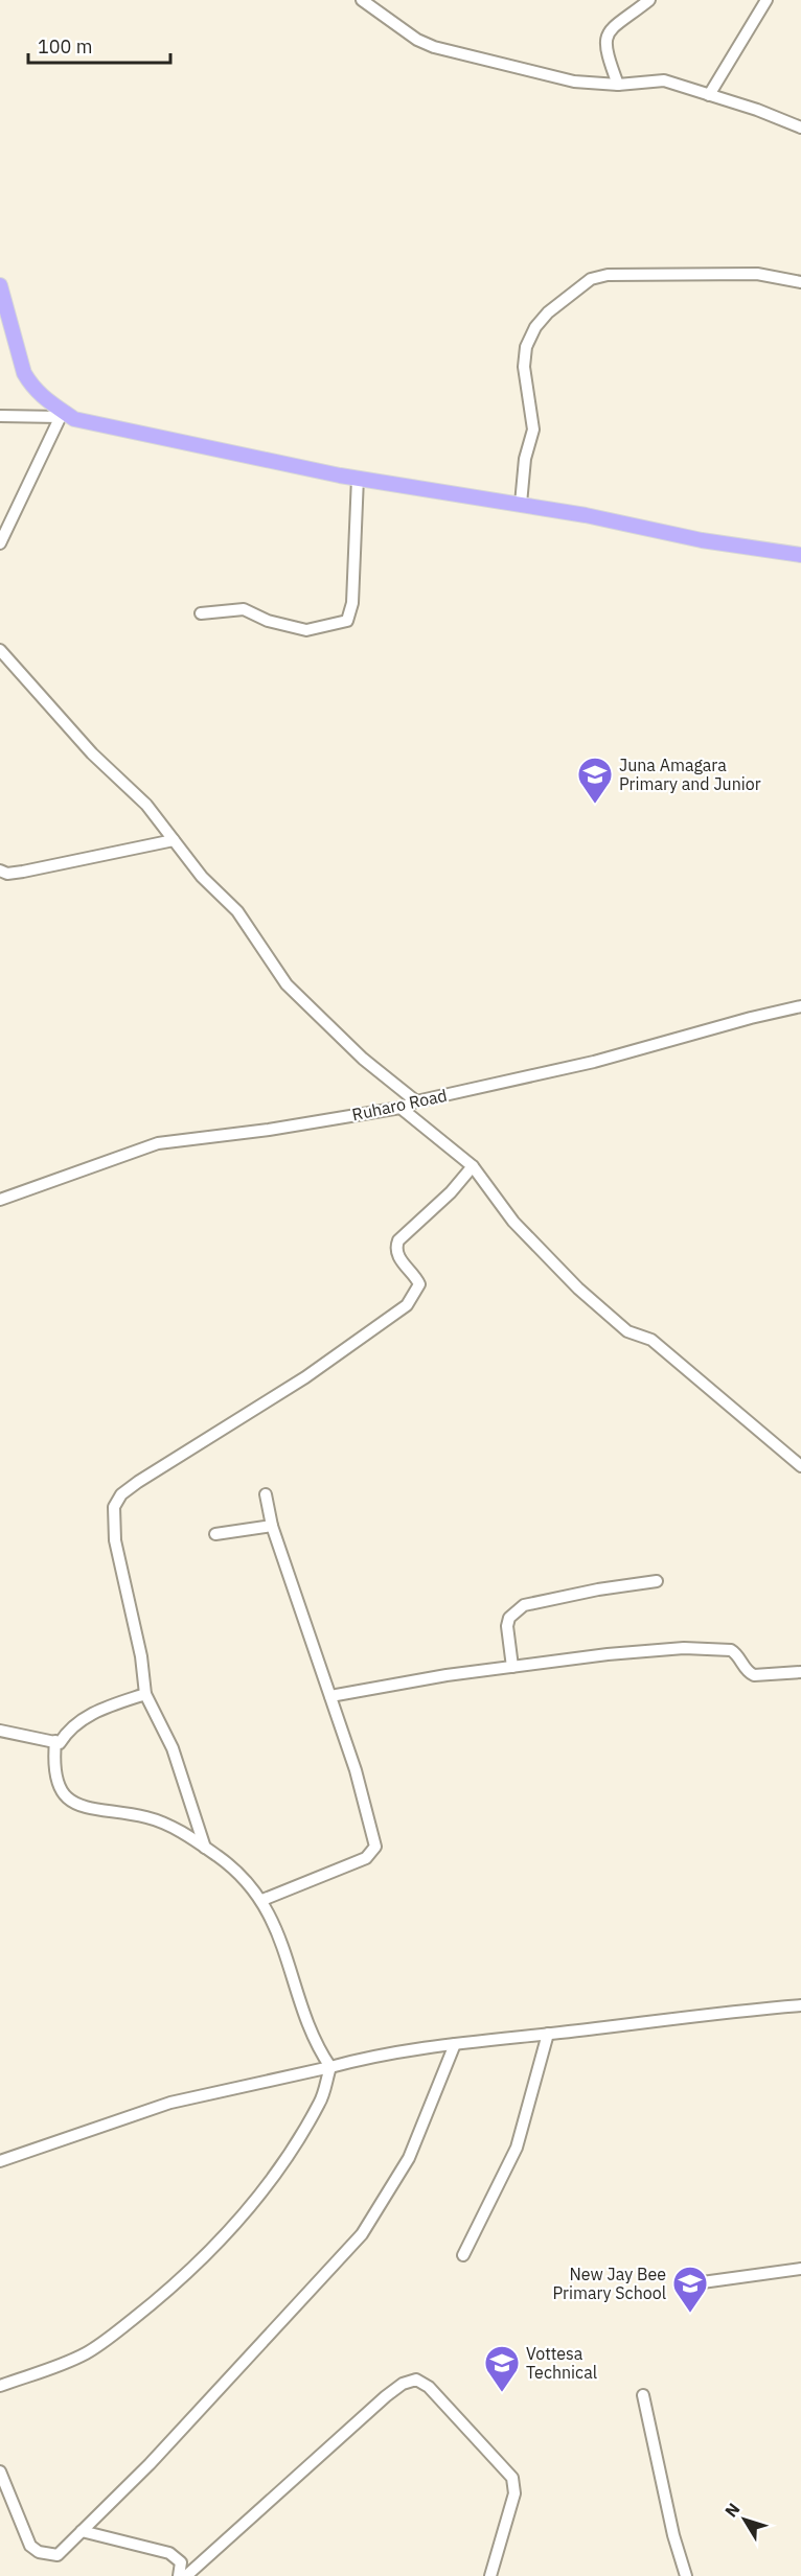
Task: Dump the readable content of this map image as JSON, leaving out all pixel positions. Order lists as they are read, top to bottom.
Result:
{
  "streets": {
    "street": ["Ruharo Road"]
  },
  "places": {
    "school or university": ["Juna Amagara Primary and Junior", "New Jay Bee Primary School", "Vottesa Technical"]
  },
  "scale_bar": "100 m",
  "north": "top left"
}
